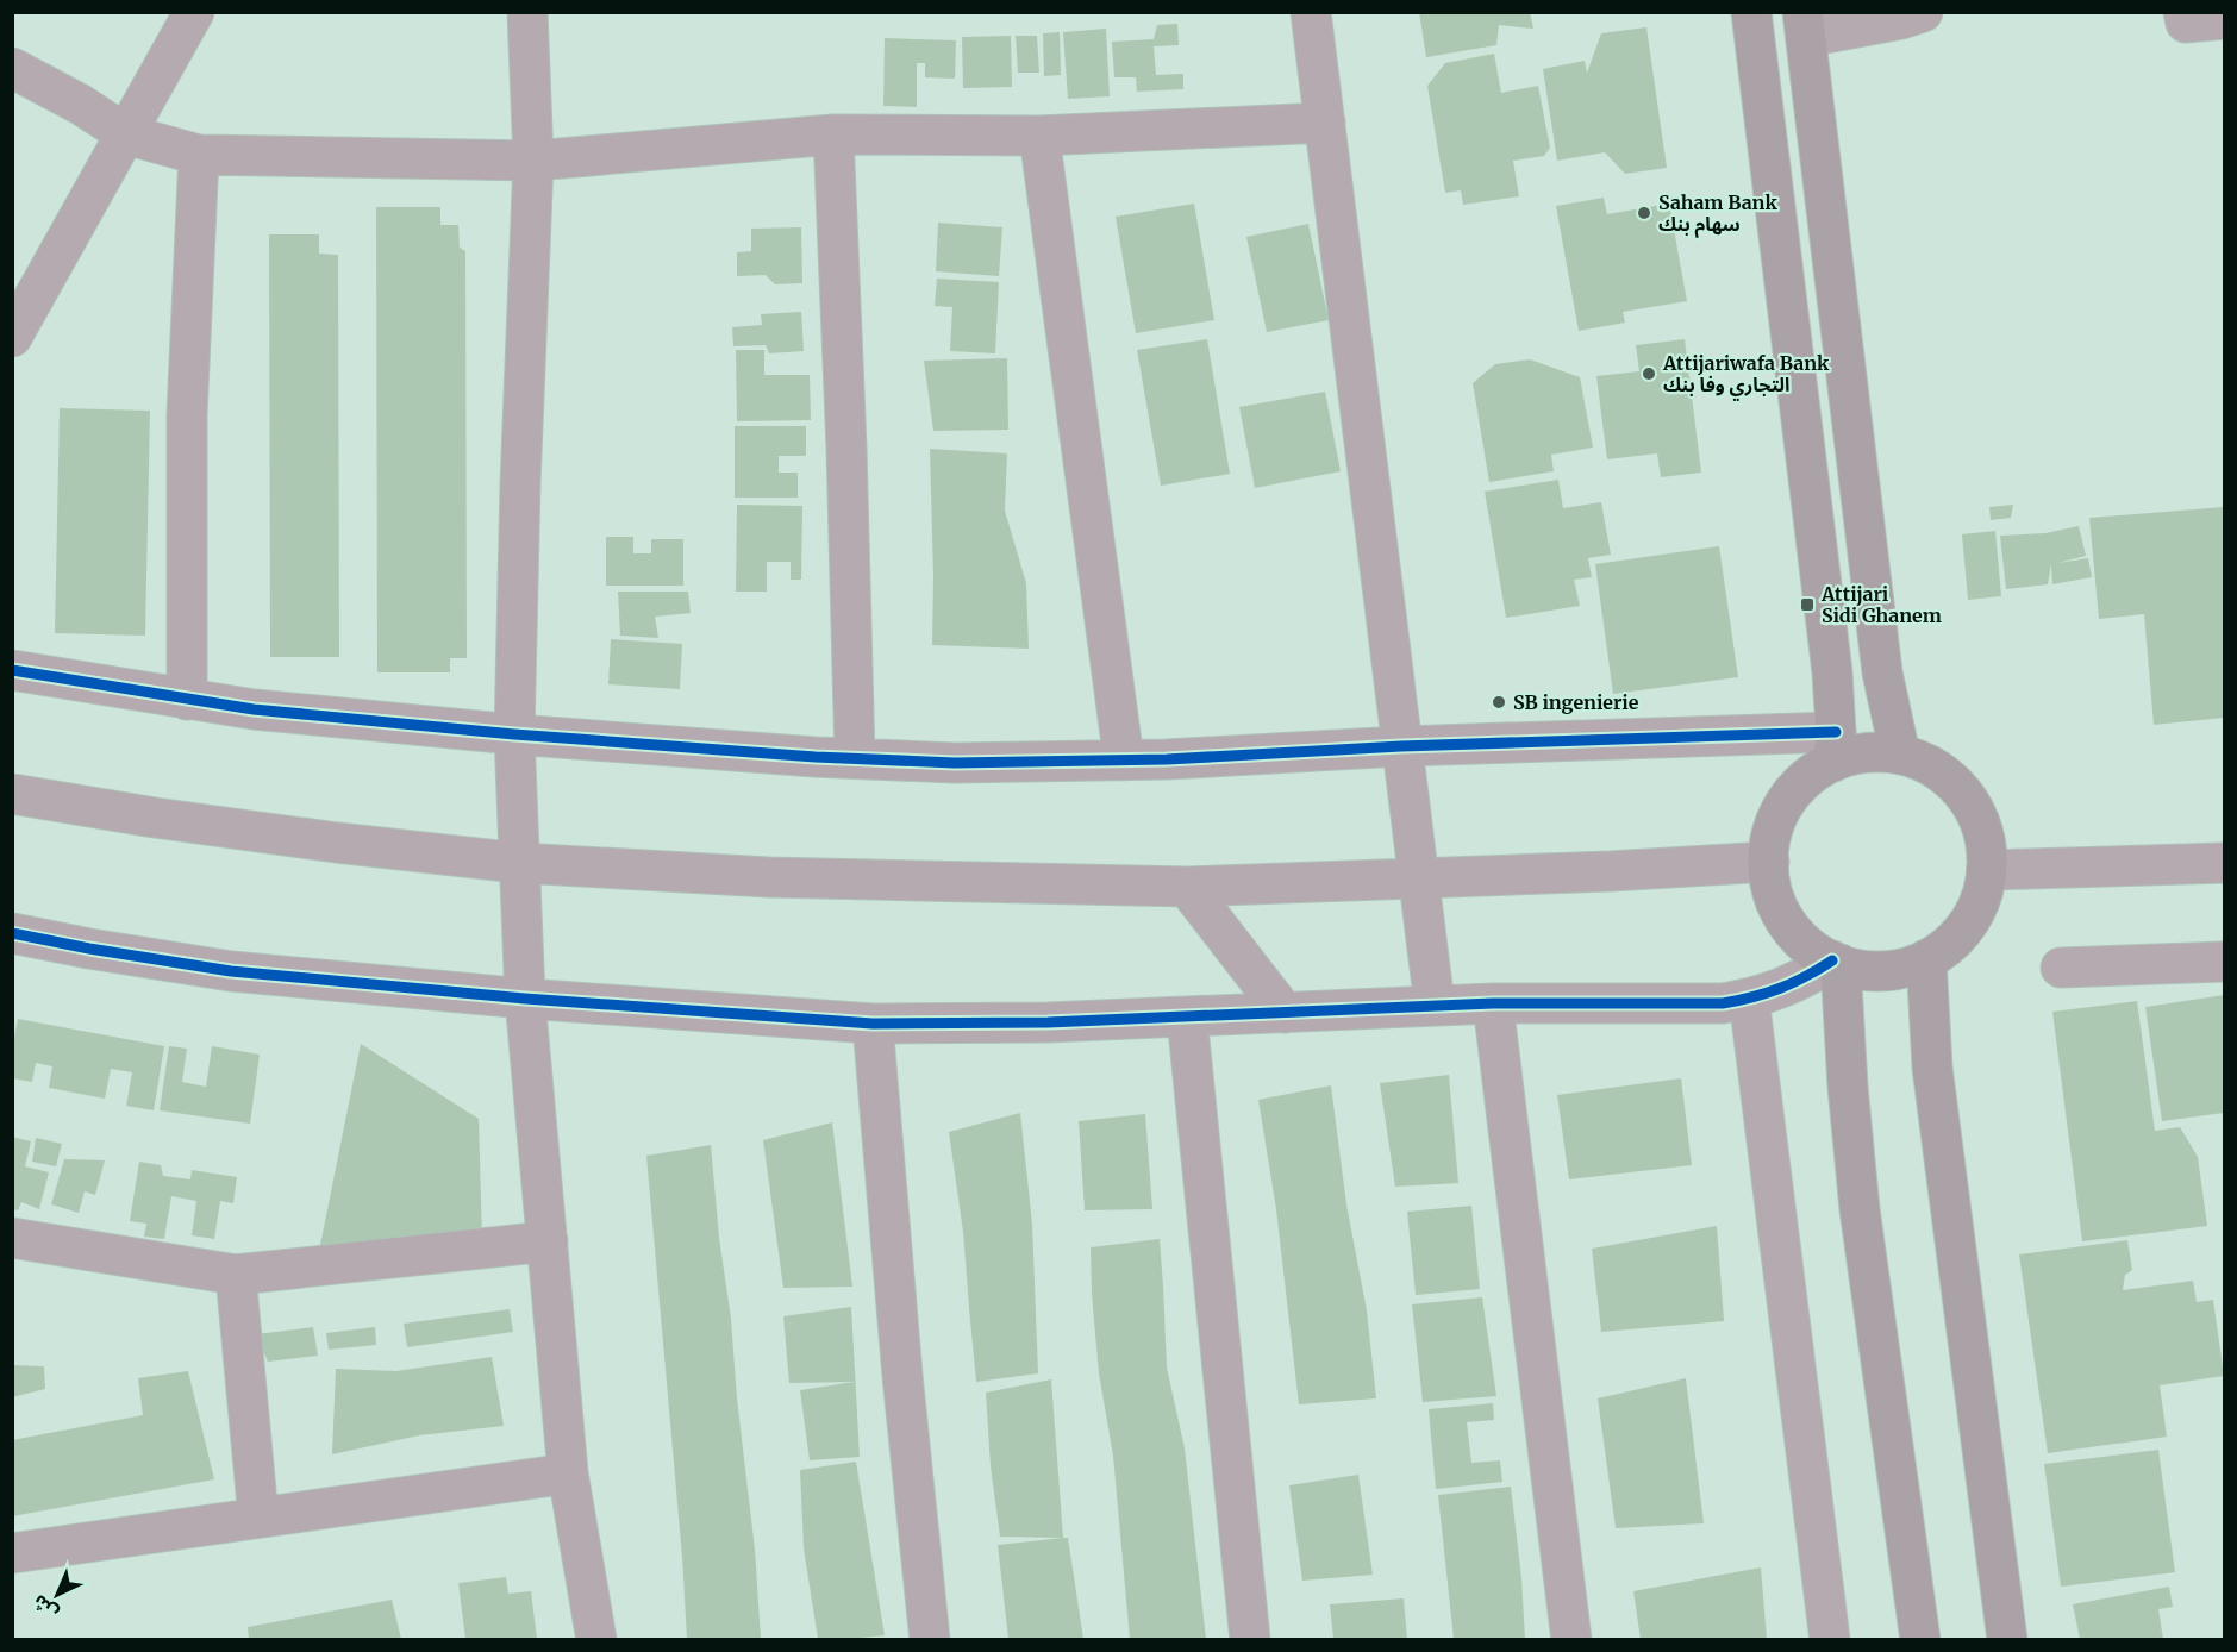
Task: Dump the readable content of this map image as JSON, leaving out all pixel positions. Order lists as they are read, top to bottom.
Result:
{
  "places": {
    "other": ["Saham Bank سهام بنك", "Attijariwafa Bank التجاري وفا بنك", "SB ingenierie"],
    "transit": ["Attijari Sidi Ghanem"]
  },
  "north": "bottom left"
}
